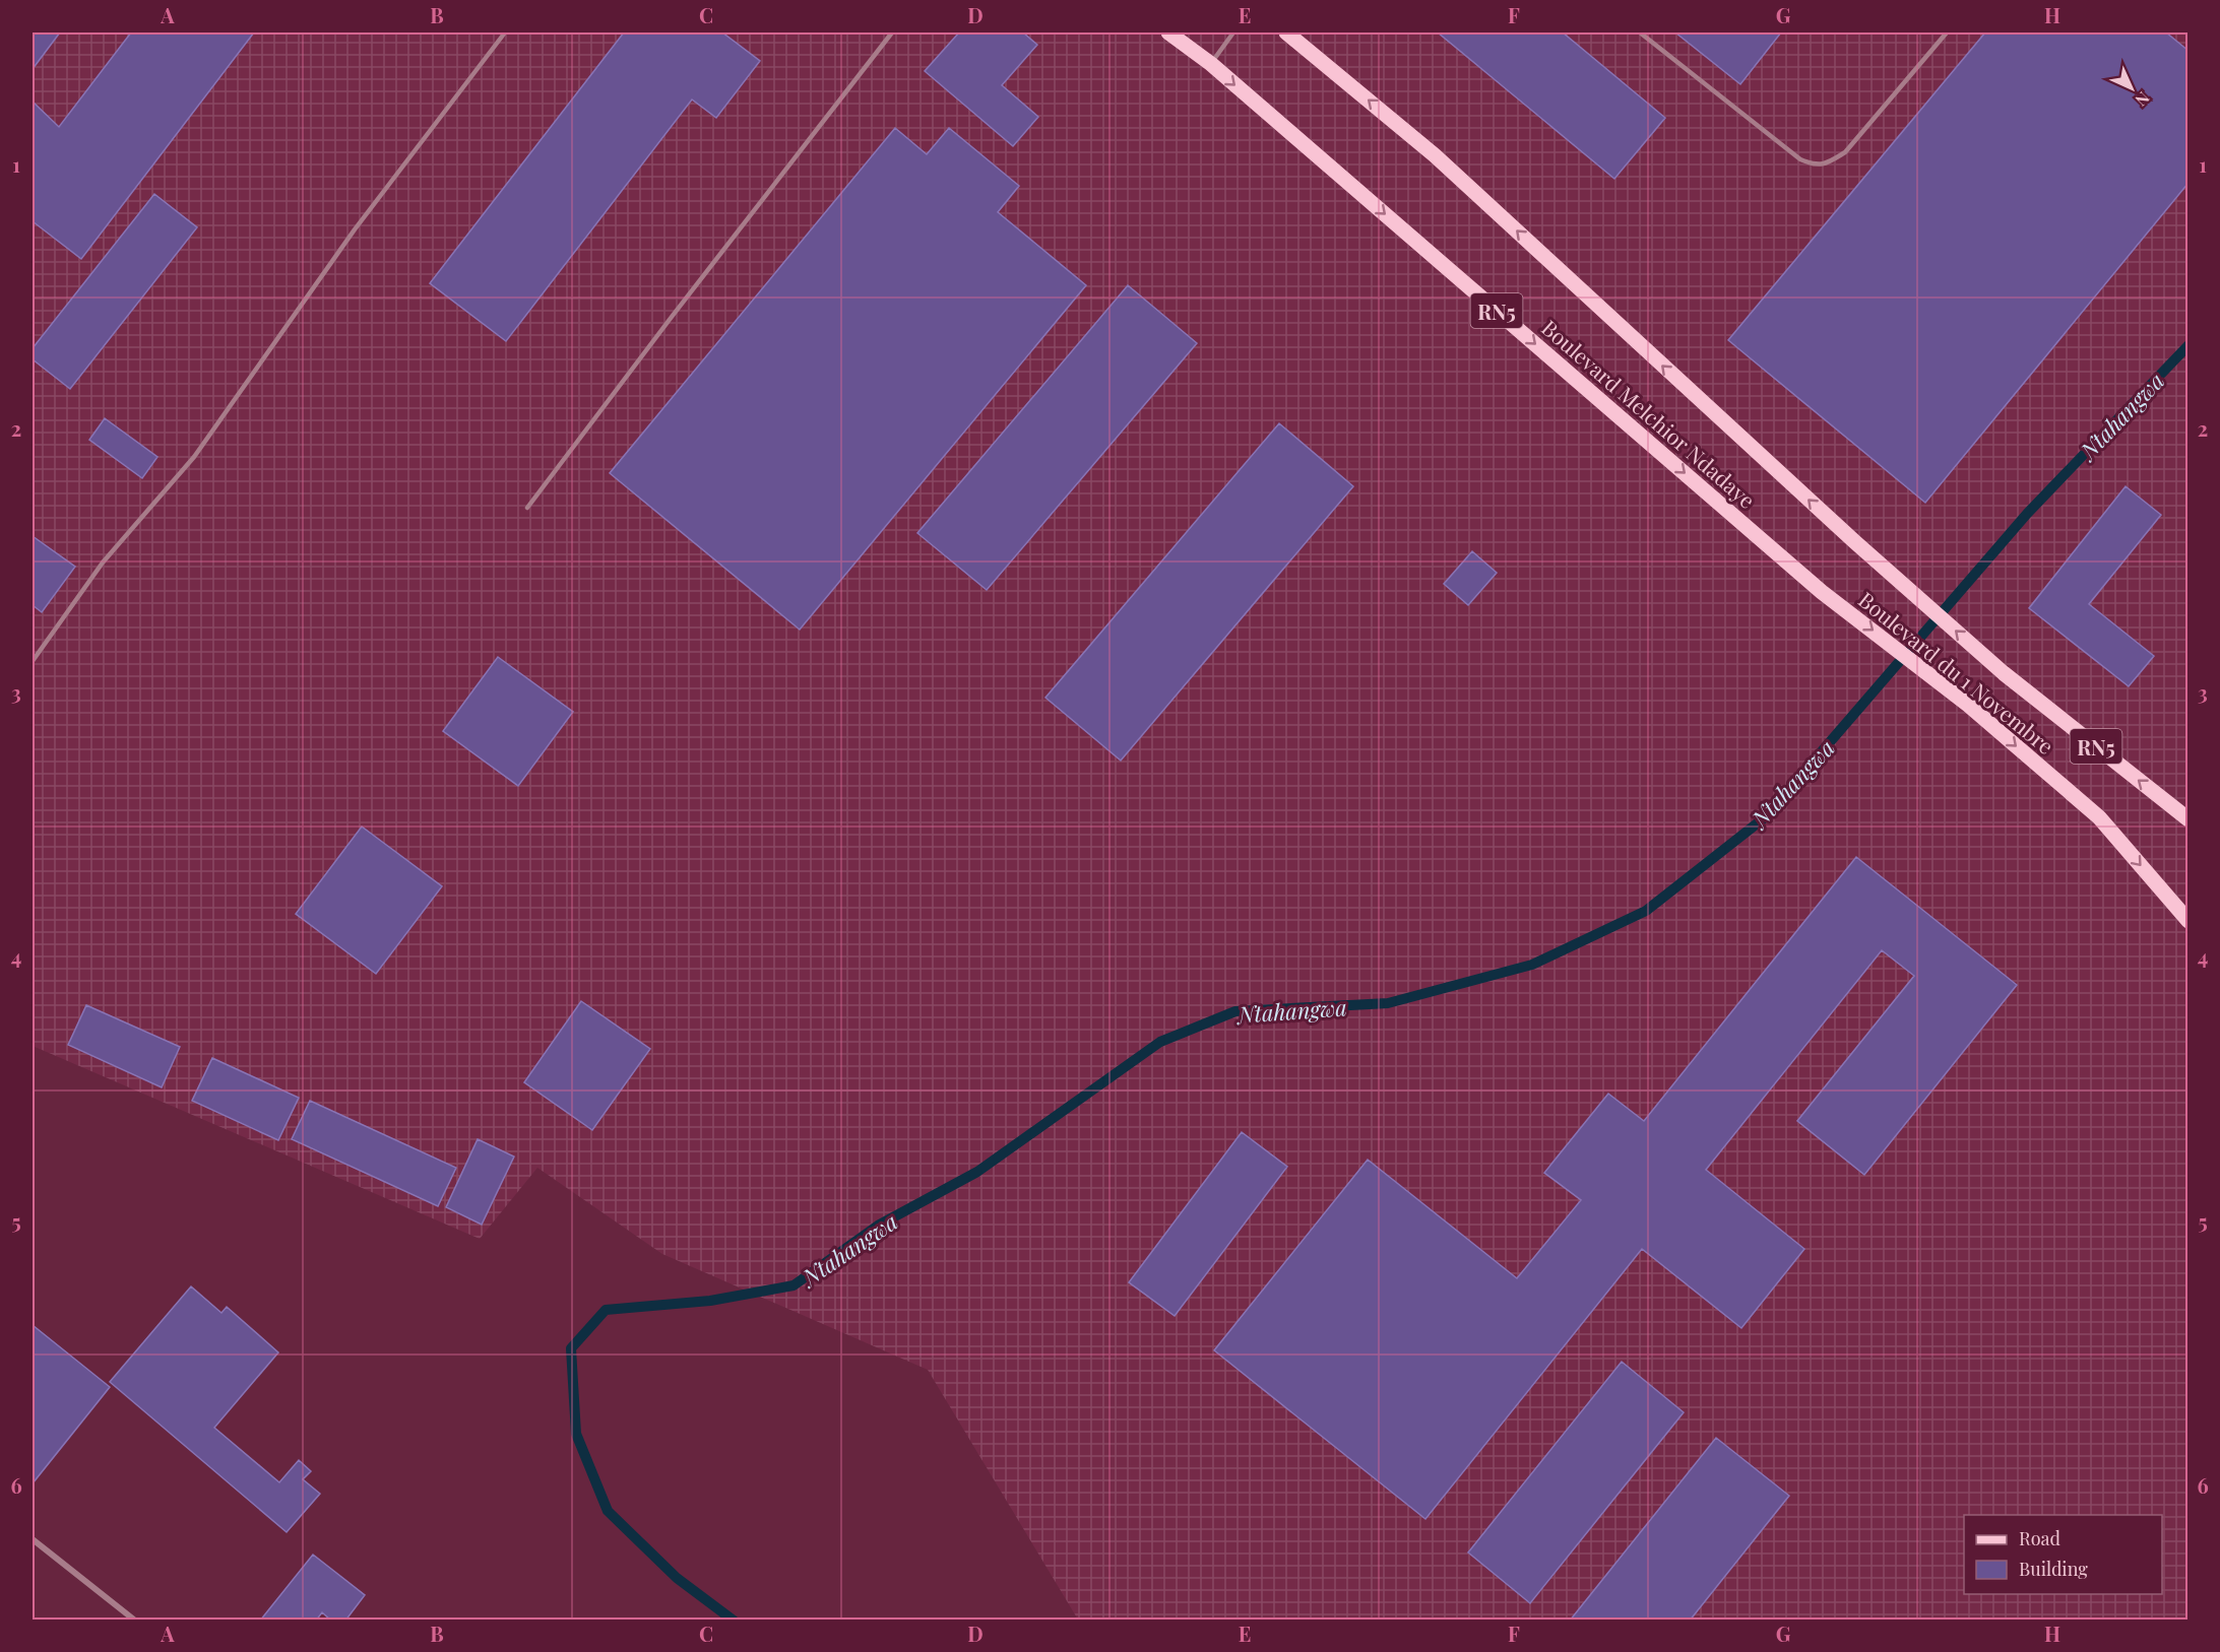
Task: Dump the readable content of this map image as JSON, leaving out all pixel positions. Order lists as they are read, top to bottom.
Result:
{
  "streets": {
    "main road": ["RN5", "Boulevard Melchior Ndadaye", "Boulevard du 1 Novembre"]
  },
  "crossings": [
    ["Boulevard Melchior Ndadaye", "Boulevard du 1 Novembre"]
  ],
  "water": ["Ntahangwa"],
  "legend": ["Road", "Building"],
  "north": "bottom right",
  "grid": {
    "columns": [
      "A",
      "B",
      "C",
      "D",
      "E",
      "F",
      "G",
      "H"
    ],
    "rows": [
      "1",
      "2",
      "3",
      "4",
      "5",
      "6"
    ]
  }
}
